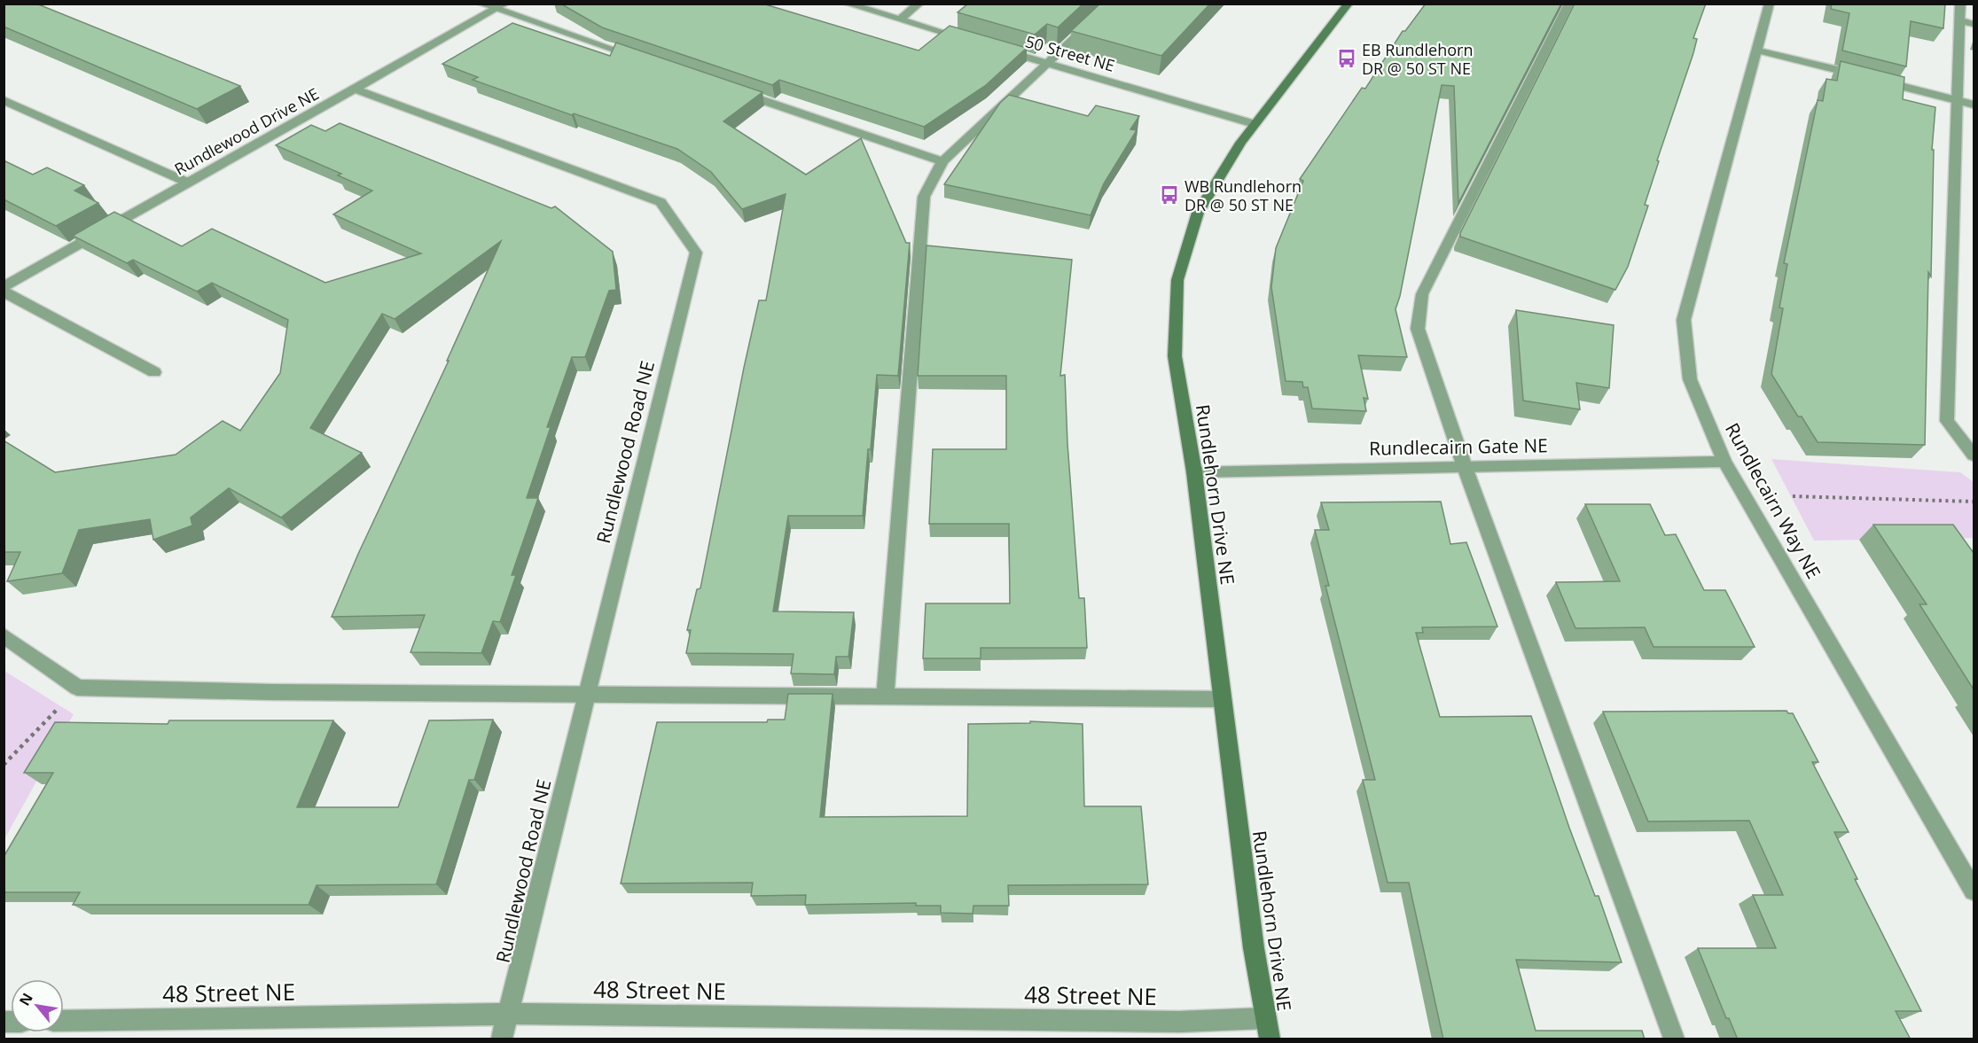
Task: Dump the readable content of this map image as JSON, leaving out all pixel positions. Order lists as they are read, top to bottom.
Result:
{
  "streets": {
    "street": [
      "50 Street NE",
      "Rundlewood Drive NE",
      "Rundlecairn Gate NE",
      "Rundlewood Road NE",
      "Rundlehorn Drive NE",
      "Rundlecairn Way NE",
      "48 Street NE"
    ]
  },
  "crossings": [
    ["50 Street NE", "Rundlehorn Drive NE"],
    ["Rundlewood Drive NE", "Rundlewood Road NE"],
    ["Rundlecairn Gate NE", "Rundlehorn Drive NE"],
    ["Rundlecairn Gate NE", "Rundlecairn Way NE"],
    ["Rundlewood Road NE", "48 Street NE"],
    ["Rundlehorn Drive NE", "48 Street NE"]
  ],
  "places": {
    "bus stop": ["EB Rundlehorn DR @ 50 ST NE", "WB Rundlehorn DR @ 50 ST NE"]
  },
  "north": "top left"
}
